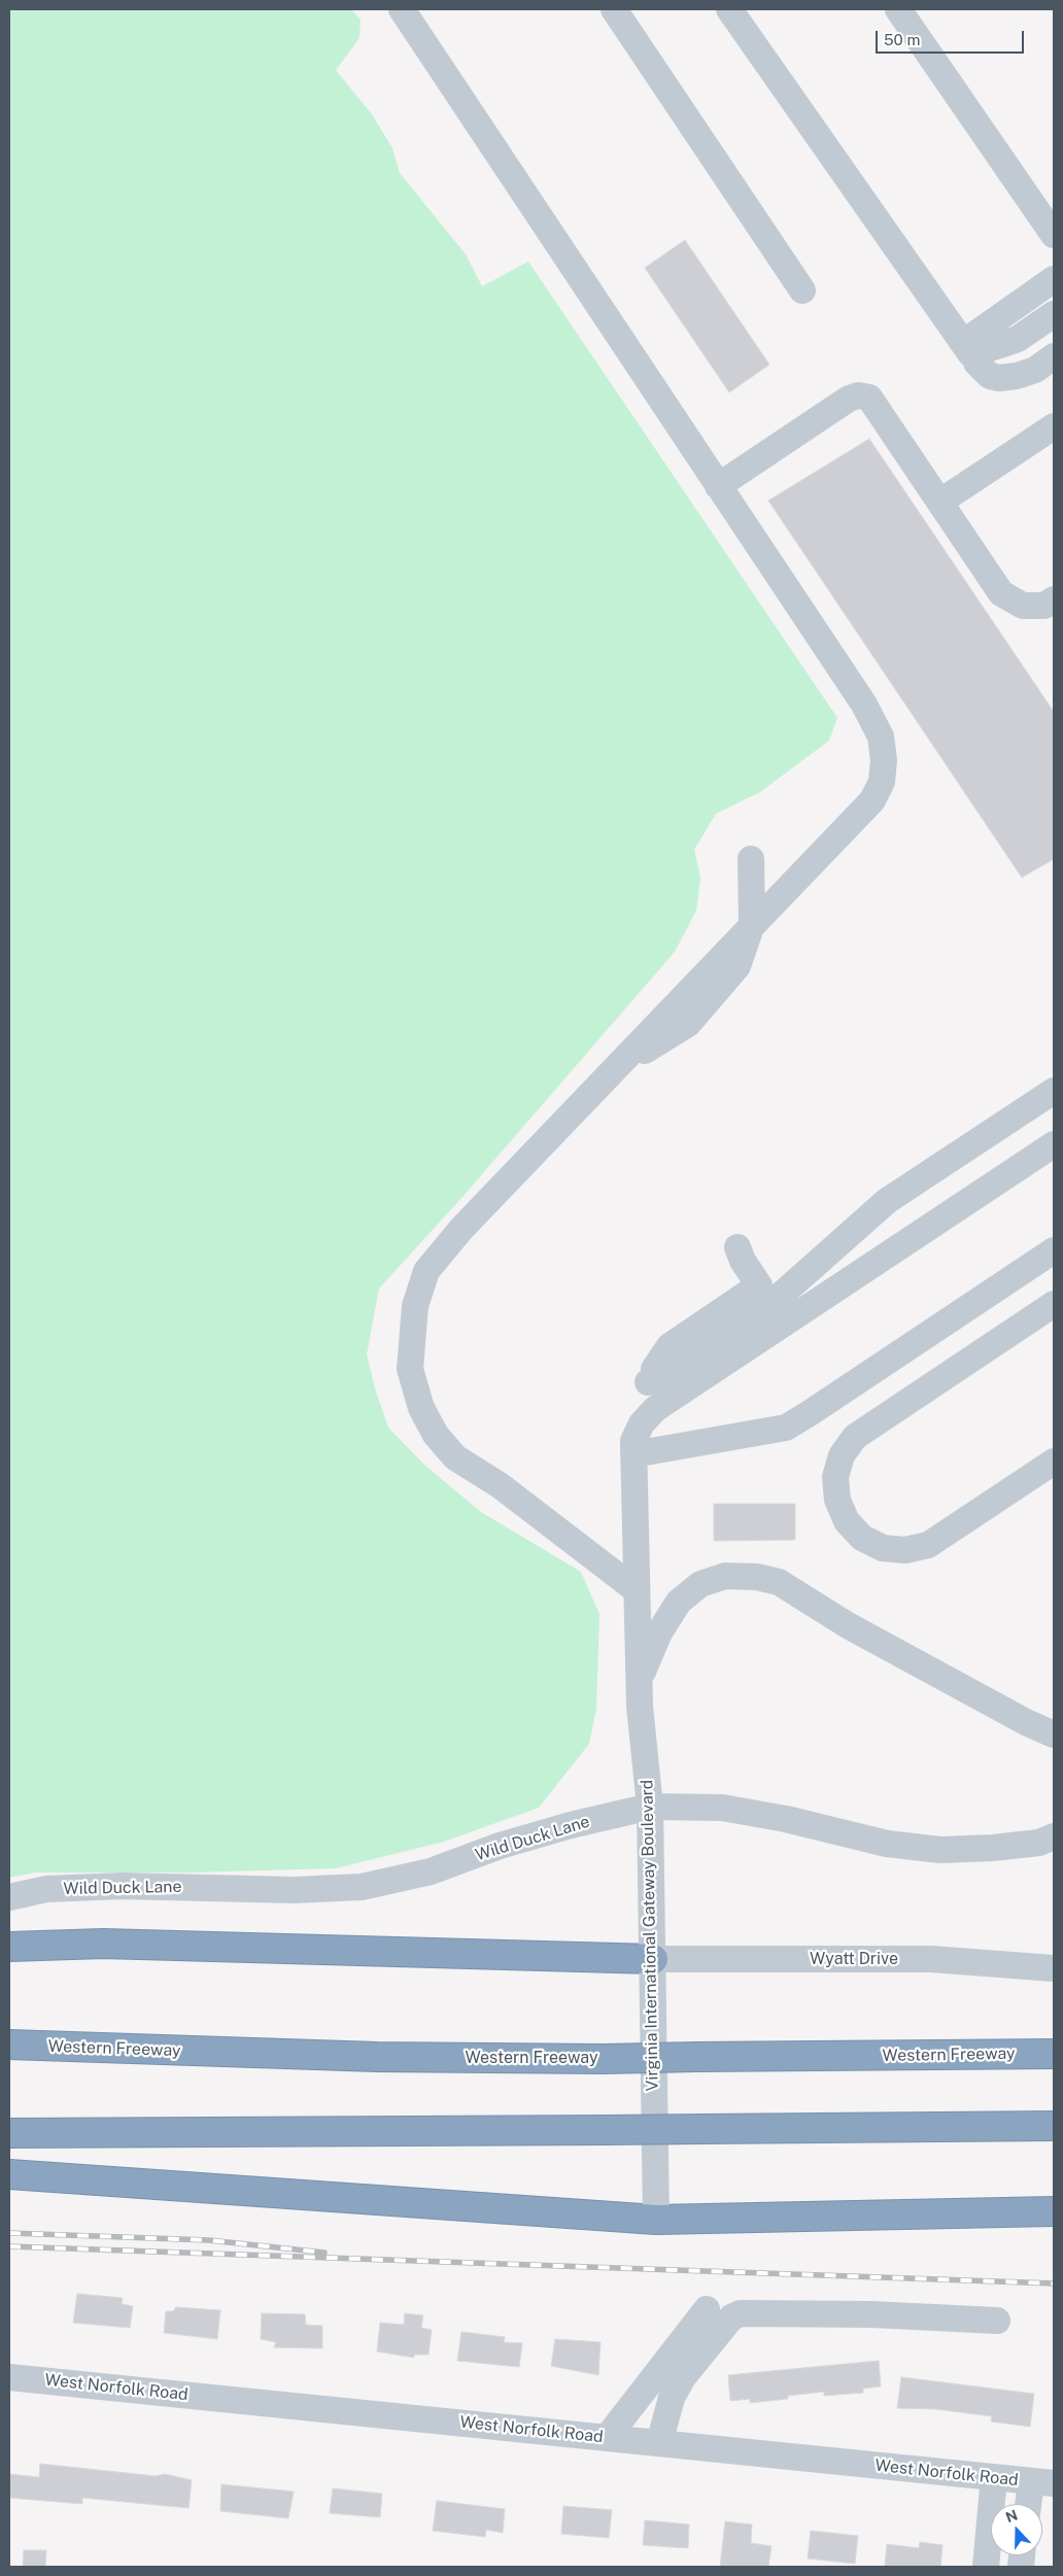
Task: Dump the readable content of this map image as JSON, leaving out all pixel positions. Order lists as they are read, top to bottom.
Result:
{
  "streets": {
    "highway": ["Western Freeway"],
    "street": [
      "Wild Duck Lane",
      "Virginia International Gateway Boulevard",
      "Wyatt Drive",
      "West Norfolk Road"
    ]
  },
  "crossings": [
    ["Wild Duck Lane", "Virginia International Gateway Boulevard"],
    ["Virginia International Gateway Boulevard", "Wyatt Drive"]
  ],
  "scale_bar": "50 m",
  "north": "top"
}
